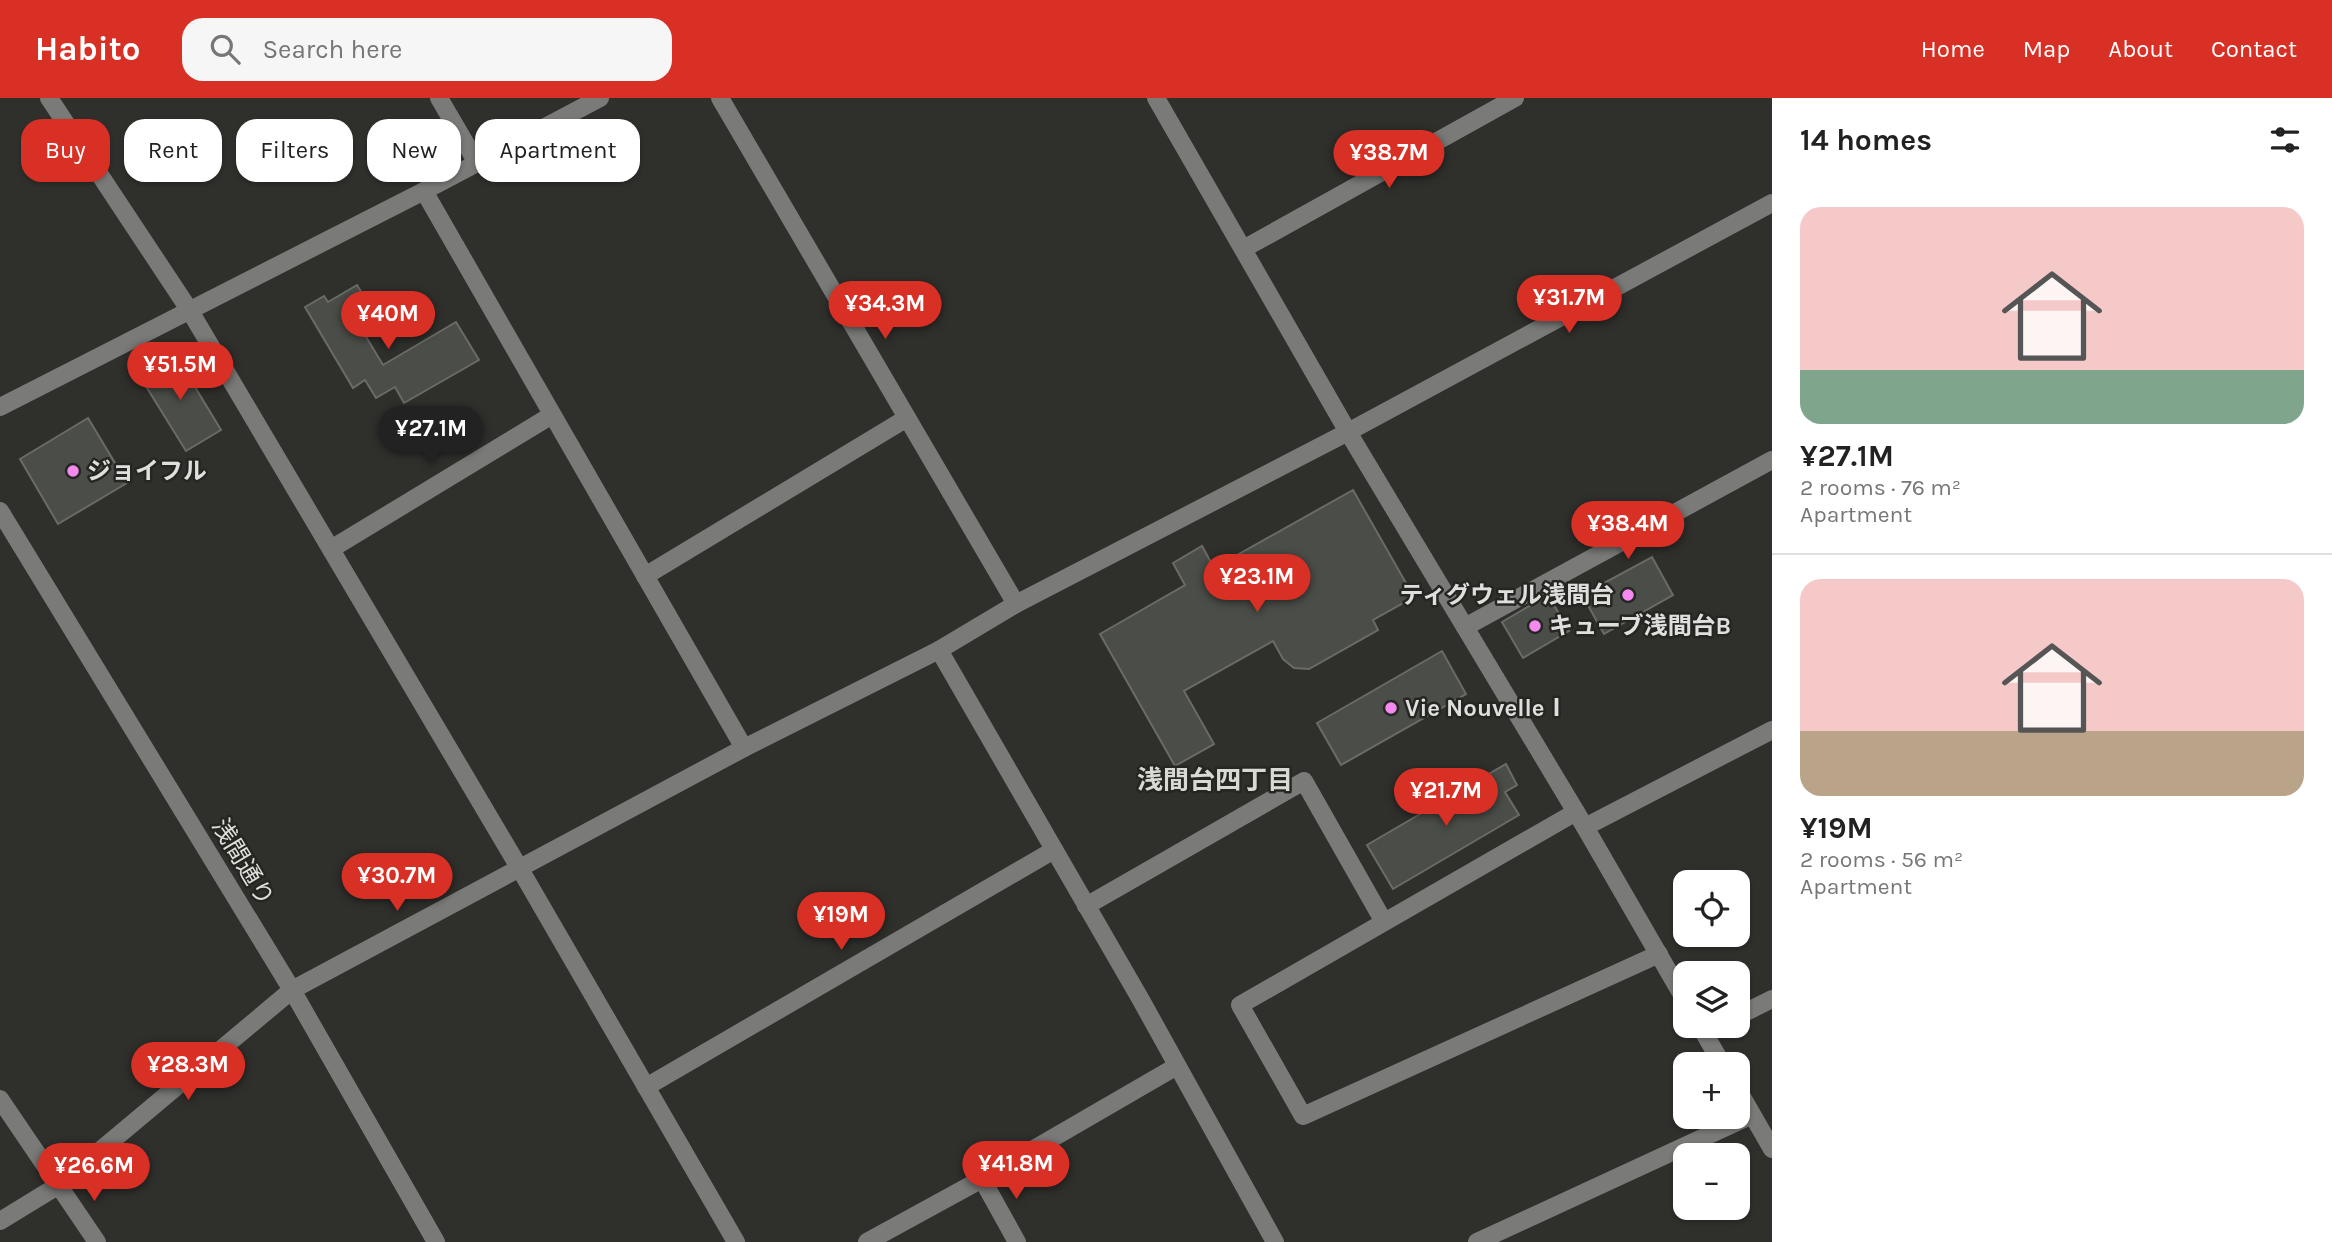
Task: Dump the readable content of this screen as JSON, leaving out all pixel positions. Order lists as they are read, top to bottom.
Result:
{
  "streets": {
    "street": ["浅間通り"]
  },
  "districts": ["浅間台四丁目"],
  "places": [
    "ジョイフル",
    "ティグウェル浅間台",
    "キューブ浅間台B",
    "Vie NouvelleⅠ"
  ],
  "page": {
    "header": "Habito",
    "search": "Search here",
    "nav": [
      "Home",
      "Map",
      "About",
      "Contact"
    ],
    "heading": "14 homes",
    "chip": [
      "Buy",
      "Rent",
      "Filters",
      "New",
      "Apartment"
    ],
    "price": [
      "¥38.7M",
      "¥31.7M",
      "¥34.3M",
      "¥40M",
      "¥51.5M",
      "¥27.1M",
      "¥38.4M",
      "¥23.1M",
      "¥21.7M",
      "¥30.7M",
      "¥19M",
      "¥28.3M",
      "¥41.8M",
      "¥26.6M"
    ],
    "list": [
      {
        "name": "¥27.1M",
        "note": "2 rooms · 76 m² · Apartment"
      },
      {
        "name": "¥19M",
        "note": "2 rooms · 56 m² · Apartment"
      }
    ],
    "map_buttons": ["+", "−"]
  }
}
